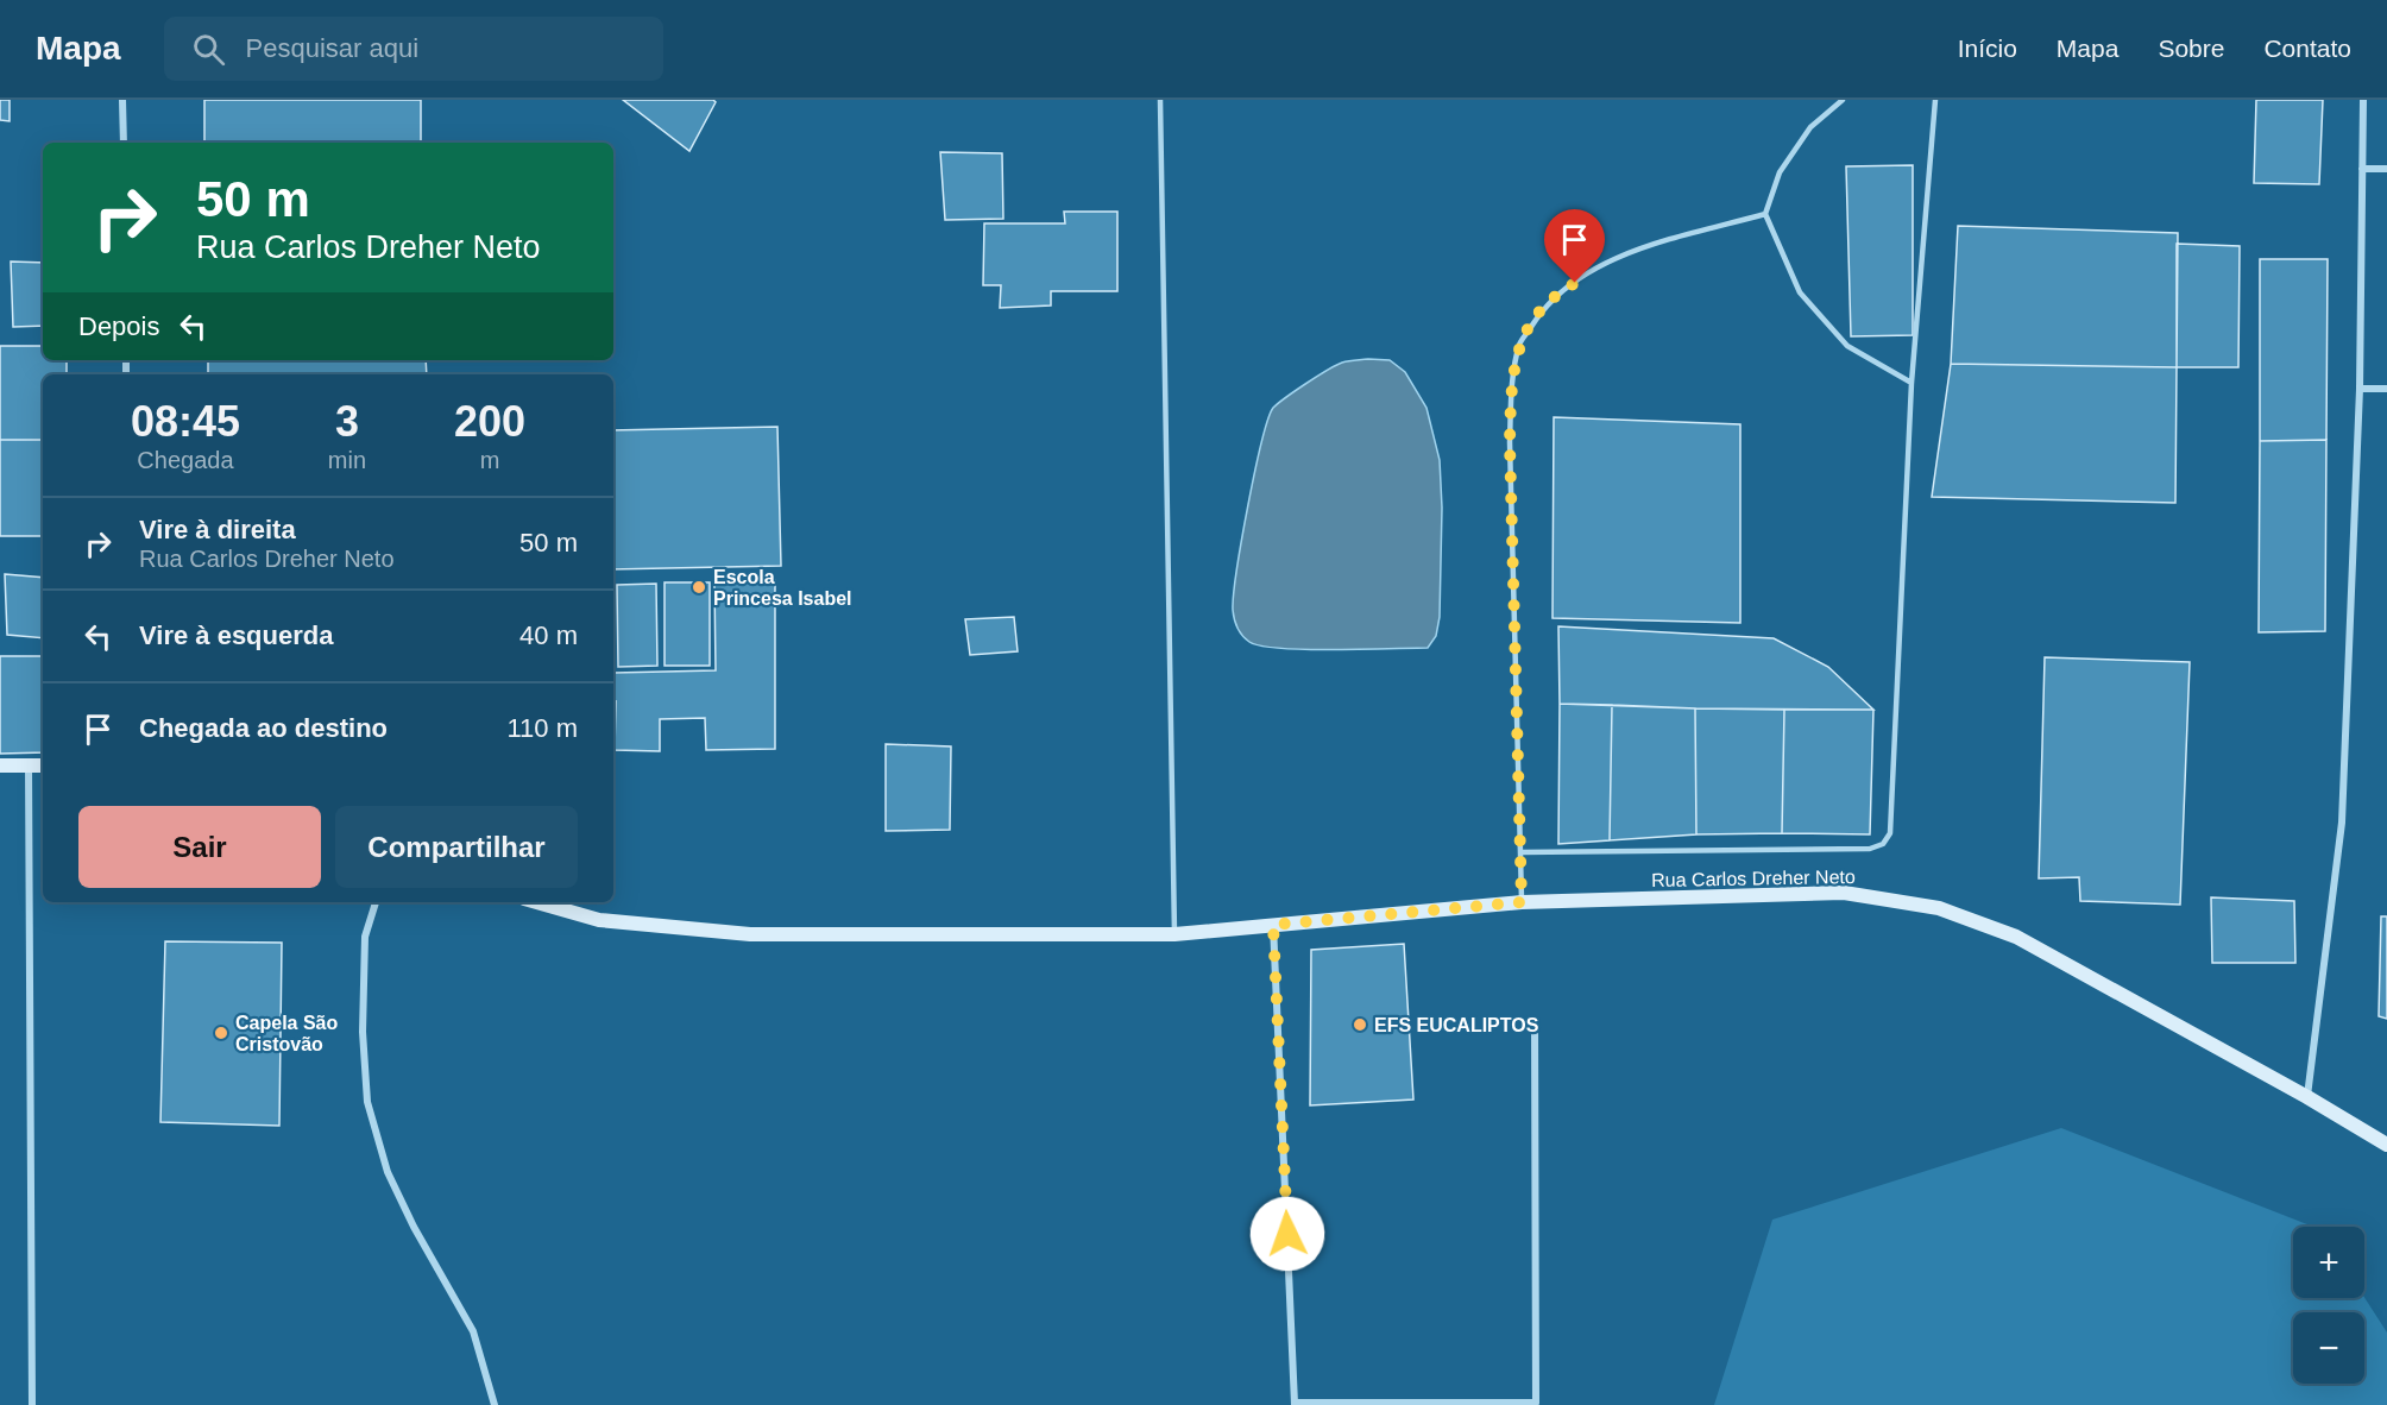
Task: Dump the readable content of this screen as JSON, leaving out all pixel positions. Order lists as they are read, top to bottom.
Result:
{
  "streets": {
    "main road": ["Rua Carlos Dreher Neto"]
  },
  "places": ["Escola Princesa Isabel", "EFS EUCALIPTOS", "Capela São Cristovão"],
  "page": {
    "header": "Mapa",
    "search": "Pesquisar aqui",
    "nav": [
      "Início",
      "Mapa",
      "Sobre",
      "Contato"
    ],
    "turn": ["50 m", "Rua Carlos Dreher Neto"],
    "then": "Depois",
    "eta": [
      "08:45",
      "Chegada",
      "3",
      "min",
      "200",
      "m"
    ],
    "list": [
      {
        "name": "Vire à direita",
        "note": "Rua Carlos Dreher Neto",
        "value": "50 m"
      },
      {
        "name": "Vire à esquerda",
        "value": "40 m"
      },
      {
        "name": "Chegada ao destino",
        "value": "110 m"
      }
    ],
    "buttons": ["Sair", "Compartilhar"],
    "map_buttons": ["+", "−"]
  }
}
